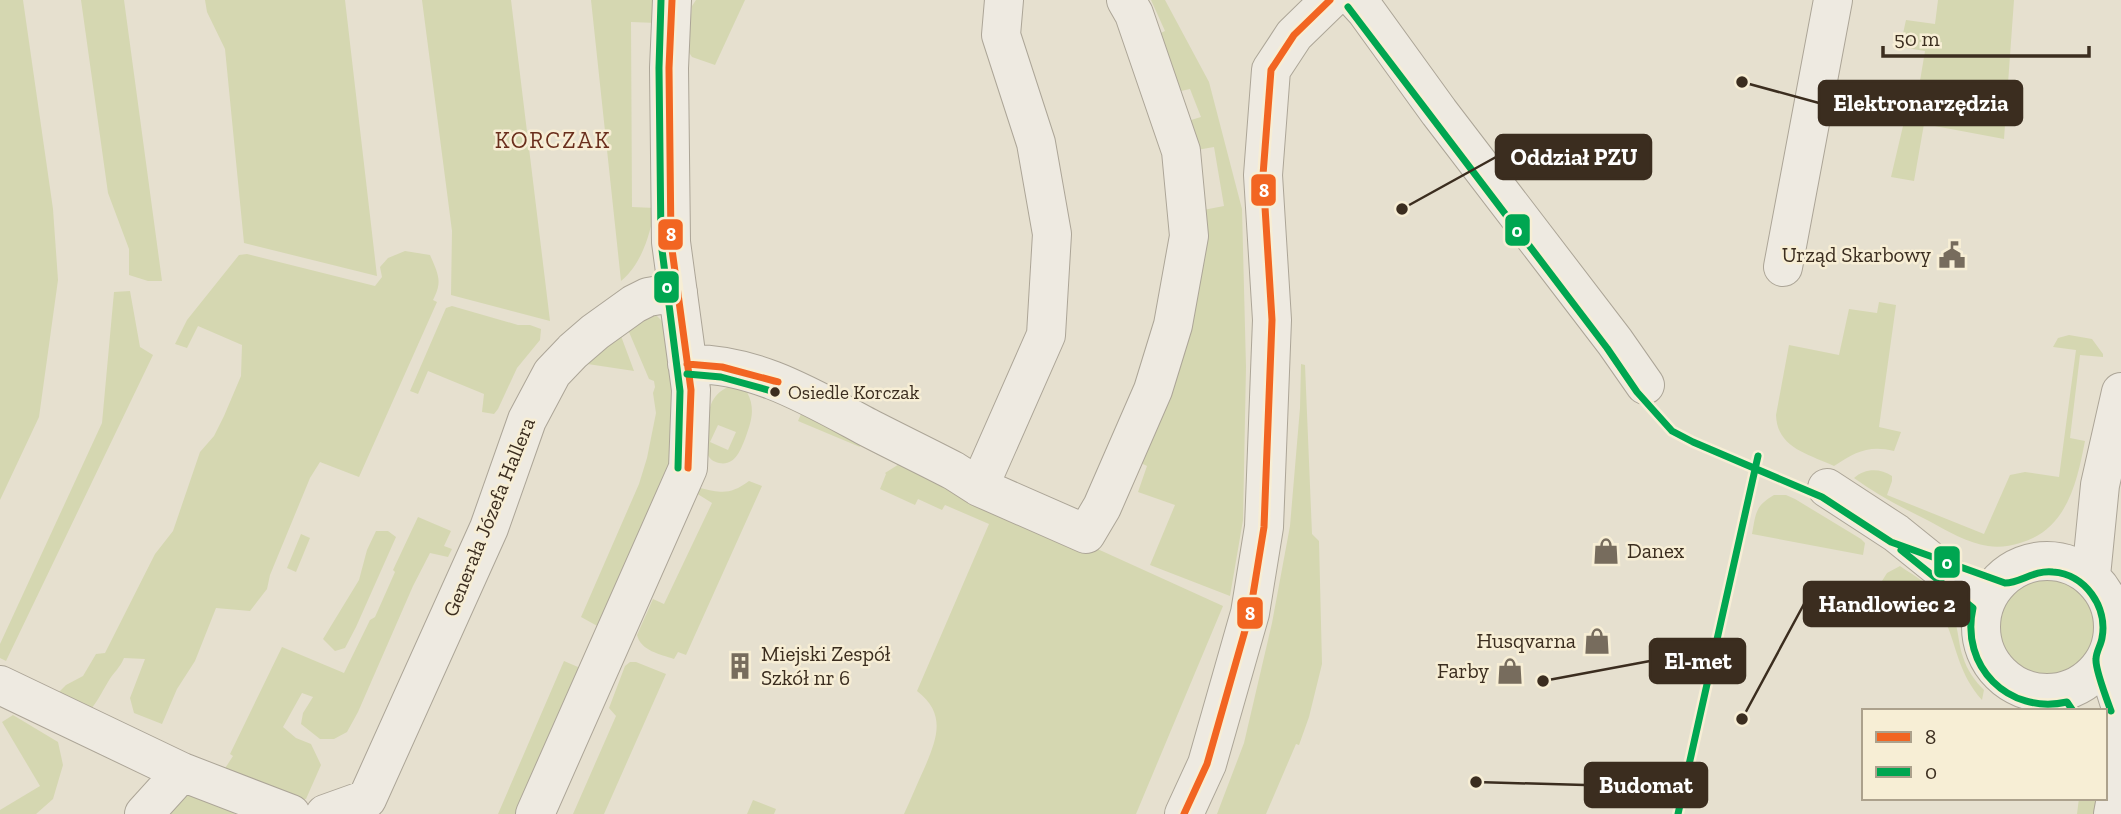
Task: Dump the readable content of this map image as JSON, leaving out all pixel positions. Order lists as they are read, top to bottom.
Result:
{
  "streets": {
    "street": ["Generała Józefa Hallera"]
  },
  "districts": ["KORCZAK"],
  "places": {
    "other": [
      "Elektronarzędzia",
      "Oddział PZU",
      "Osiedle Korczak",
      "El-met",
      "Handlowiec 2",
      "Budomat"
    ],
    "public building": ["Urząd Skarbowy"],
    "shop": ["Danex", "Husqvarna", "Farby"],
    "building": ["Miejski Zespół Szkół nr 6"]
  },
  "lines": ["transit line 8", "transit line 0"],
  "legend": ["8", "0"],
  "scale_bar": "50 m"
}
